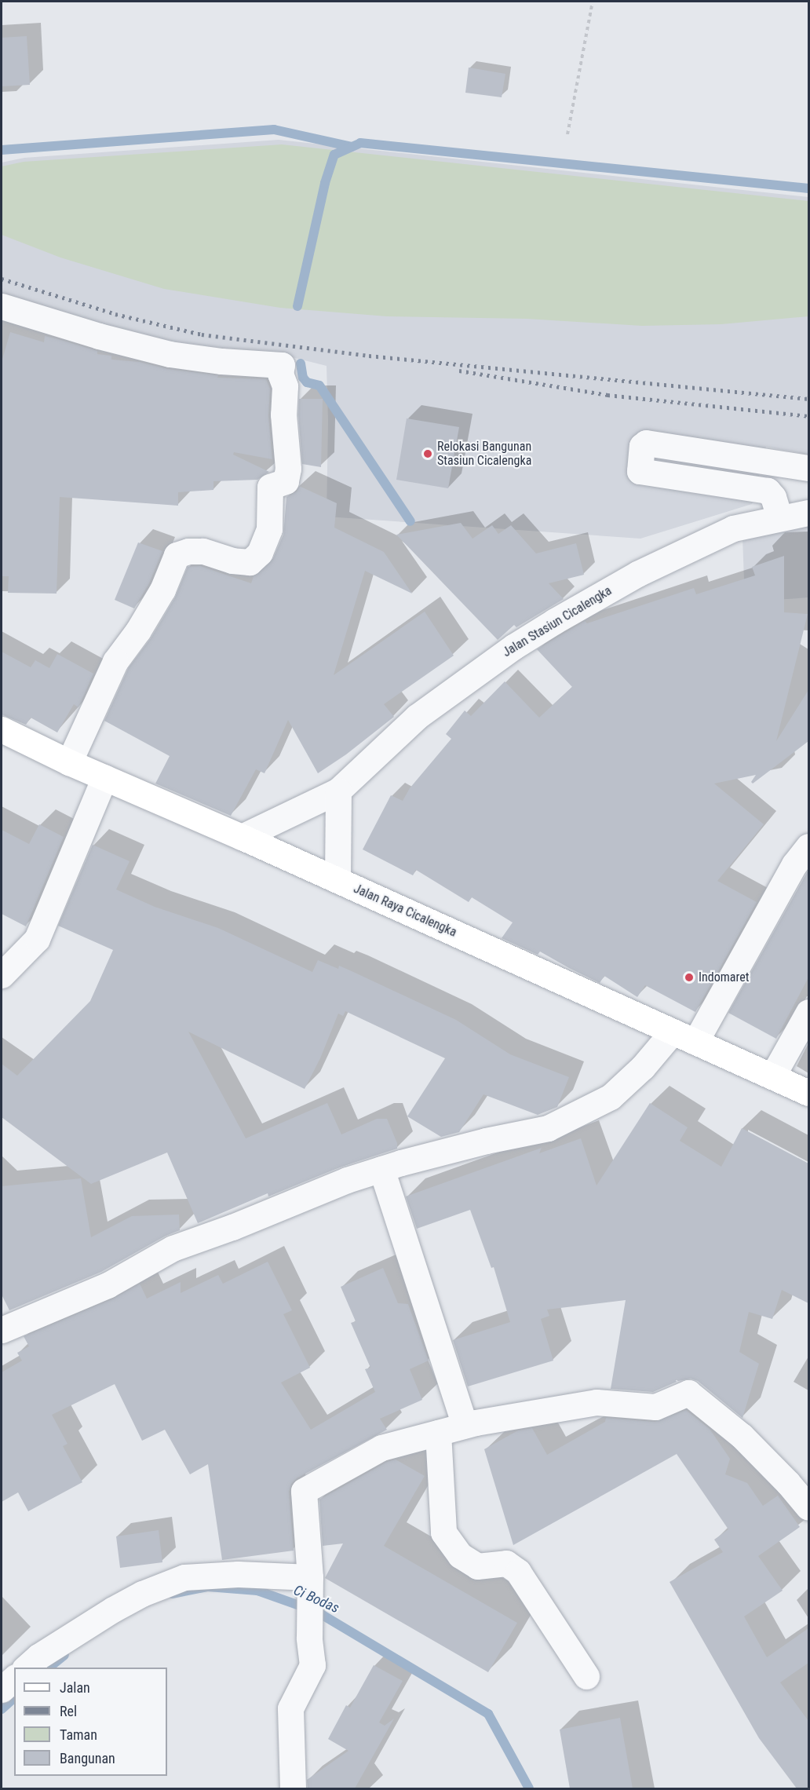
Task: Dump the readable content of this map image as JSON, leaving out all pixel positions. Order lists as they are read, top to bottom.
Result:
{
  "streets": {
    "main road": ["Jalan Raya Cicalengka"],
    "street": ["Jalan Stasiun Cicalengka"]
  },
  "crossings": [
    ["Jalan Stasiun Cicalengka", "Jalan Raya Cicalengka"]
  ],
  "water": ["Ci Bodas"],
  "places": ["Relokasi Bangunan Stasiun Cicalengka", "Indomaret"],
  "legend": [
    "Jalan",
    "Rel",
    "Taman",
    "Bangunan"
  ]
}
